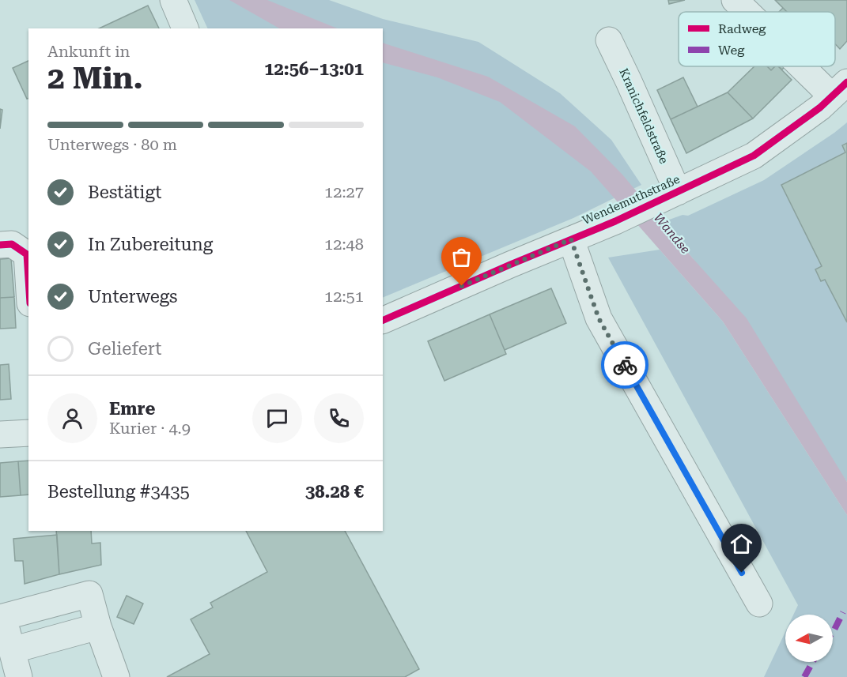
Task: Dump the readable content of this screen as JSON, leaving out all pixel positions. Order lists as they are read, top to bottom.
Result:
{
  "streets": {
    "street": ["Kranichfeldstraße", "Wendemuthstraße"]
  },
  "crossings": [
    ["Kranichfeldstraße", "Wendemuthstraße"]
  ],
  "water": ["Wandse"],
  "legend": ["Radweg", "Weg"],
  "north": "left",
  "page": {
    "heading": ["2 Min.", "Ankunft in", "12:56–13:01"],
    "panel": [
      "Emre",
      "Kurier · 4.9",
      "Bestellung #3435",
      "38.28 €"
    ],
    "bar": "Unterwegs · 80 m",
    "list": [
      ["Bestätigt", "12:27"],
      ["In Zubereitung", "12:48"],
      ["Unterwegs", "12:51"],
      "Geliefert"
    ]
  }
}
